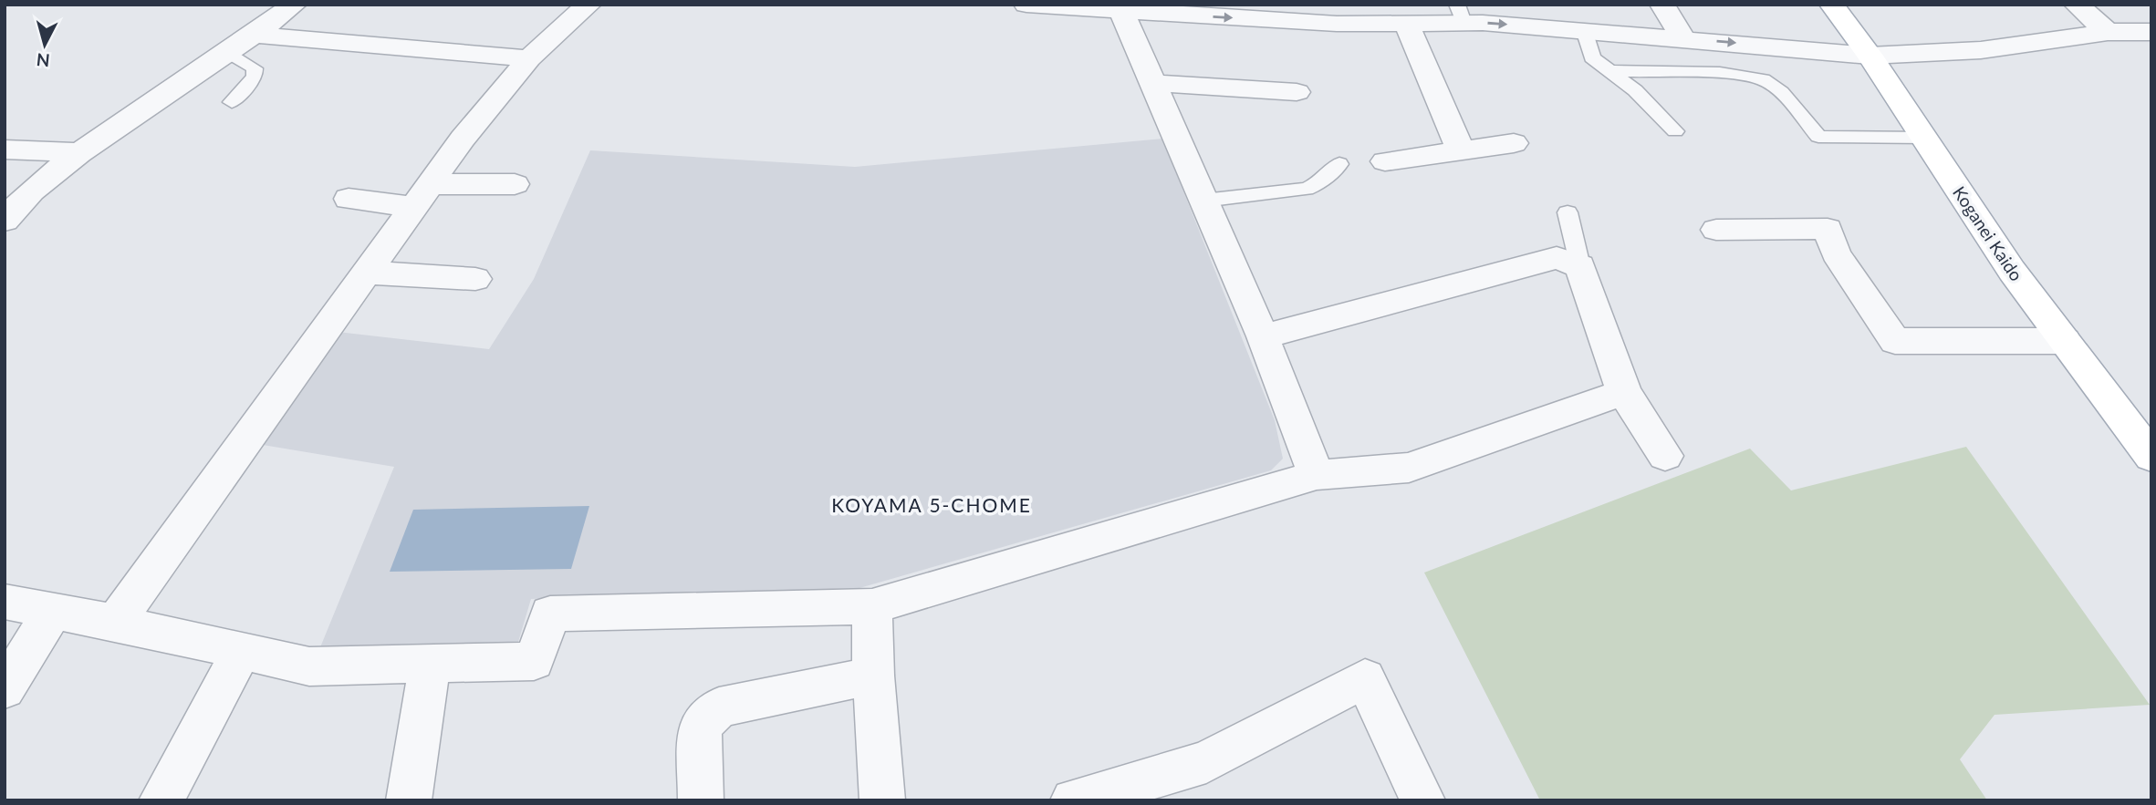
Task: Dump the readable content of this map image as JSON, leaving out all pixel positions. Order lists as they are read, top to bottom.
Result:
{
  "streets": {
    "main road": ["Koganei Kaido"]
  },
  "districts": ["KOYAMA 5-CHOME"],
  "north": "bottom"
}
